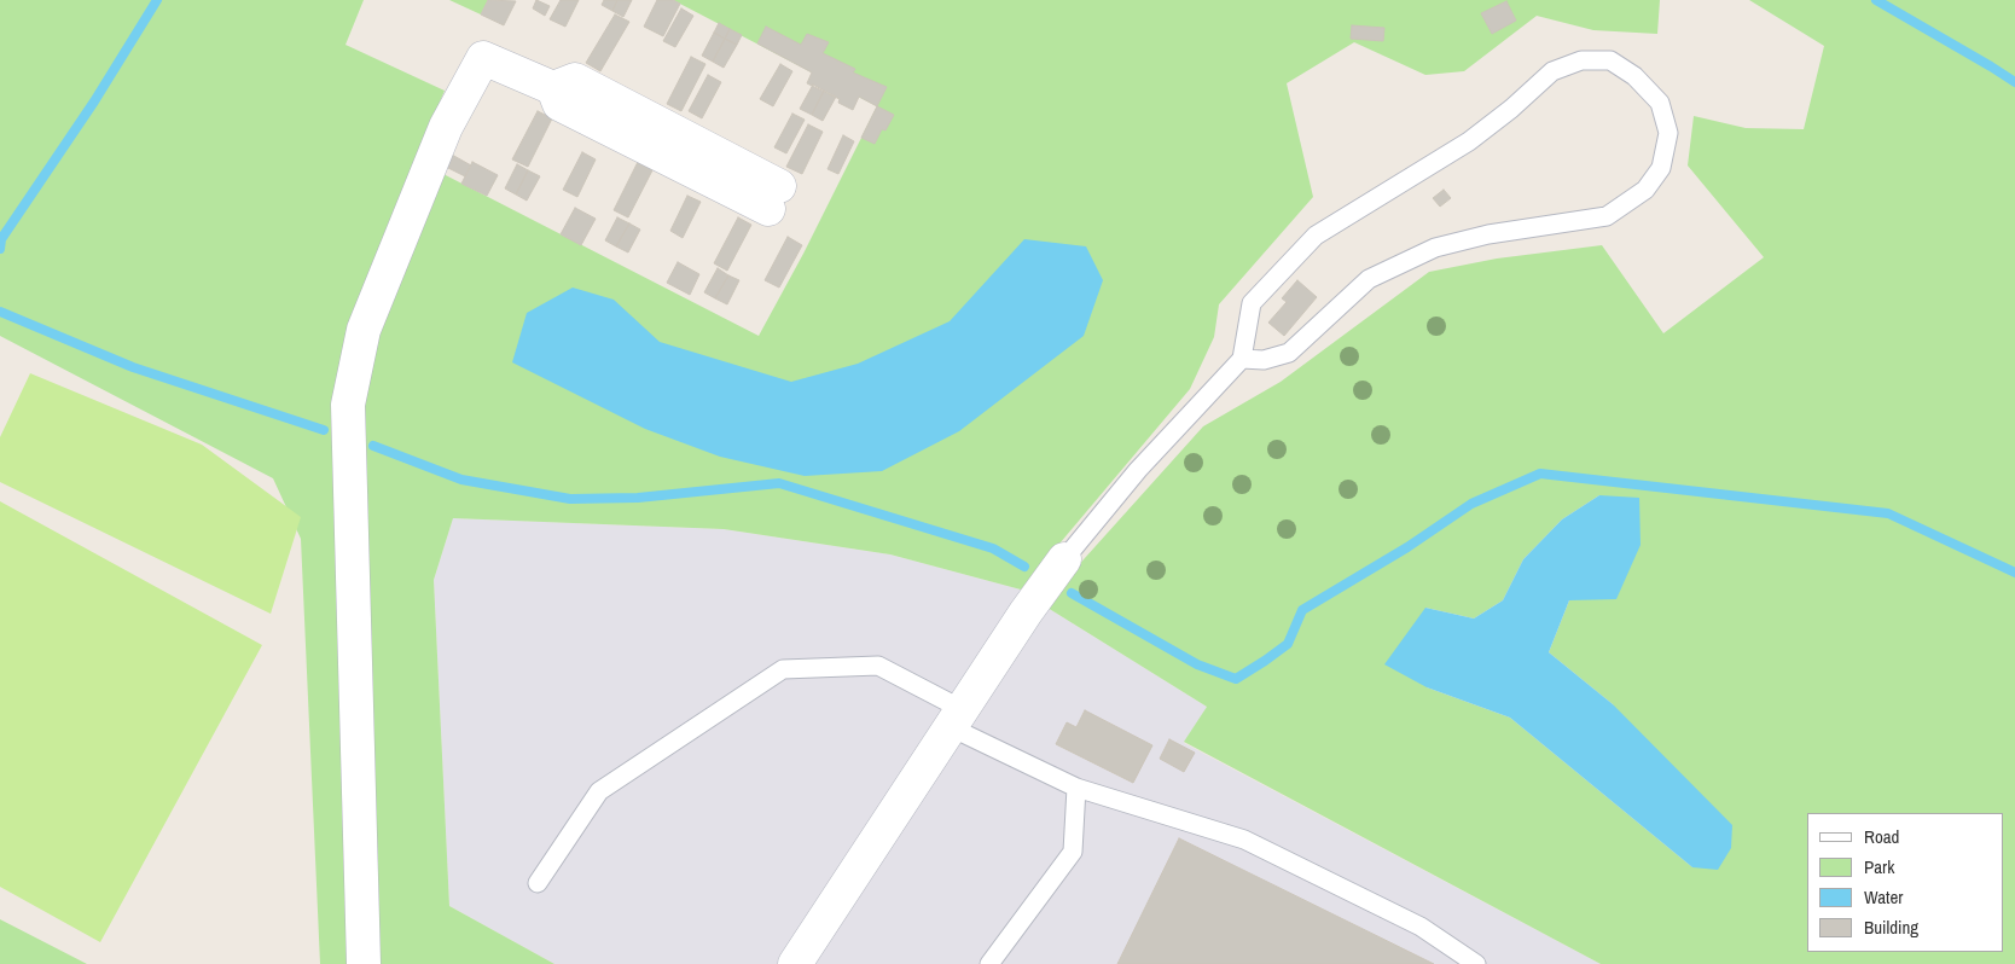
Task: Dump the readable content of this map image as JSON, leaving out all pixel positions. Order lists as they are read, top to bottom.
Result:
{
  "legend": [
    "Road",
    "Park",
    "Water",
    "Building"
  ]
}
